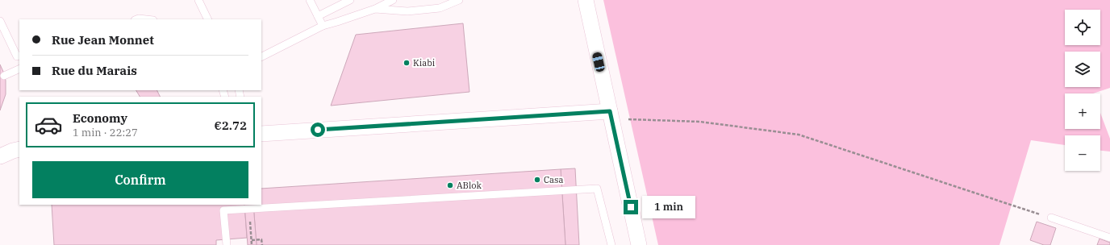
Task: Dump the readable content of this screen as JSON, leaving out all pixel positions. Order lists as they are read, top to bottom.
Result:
{
  "places": ["Kiabi", "Casa", "ABlok"],
  "page": {
    "map_buttons": ["+", "−"],
    "banner": ["Rue Jean Monnet", "Rue du Marais"],
    "list": [
      {
        "name": "Economy",
        "note": "1 min · 22:27",
        "value": "€2.72"
      }
    ],
    "buttons": "Confirm",
    "bubble": "1 min"
  }
}
